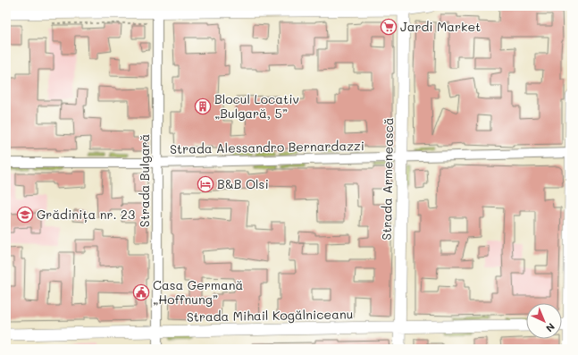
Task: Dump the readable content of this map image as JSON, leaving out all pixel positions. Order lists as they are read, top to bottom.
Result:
{
  "streets": {
    "main road": ["Strada Armenească", "Strada Mihail Kogălniceanu"],
    "street": ["Strada Alessandro Bernardazzi", "Strada Bulgară"]
  },
  "crossings": [
    ["Strada Alessandro Bernardazzi", "Strada Armenească"],
    ["Strada Alessandro Bernardazzi", "Strada Bulgară"],
    ["Strada Armenească", "Strada Mihail Kogălniceanu"],
    ["Strada Bulgară", "Strada Mihail Kogălniceanu"]
  ],
  "places": {
    "supermarket": ["Jardi Market"],
    "building": ["Blocul Locativ „Bulgară, 5”"],
    "hotel": ["B&B Olsi"],
    "school or university": ["Grădinița nr. 23"],
    "public building": ["Casa Germană „Hoffnung”"]
  },
  "north": "bottom right"
}
